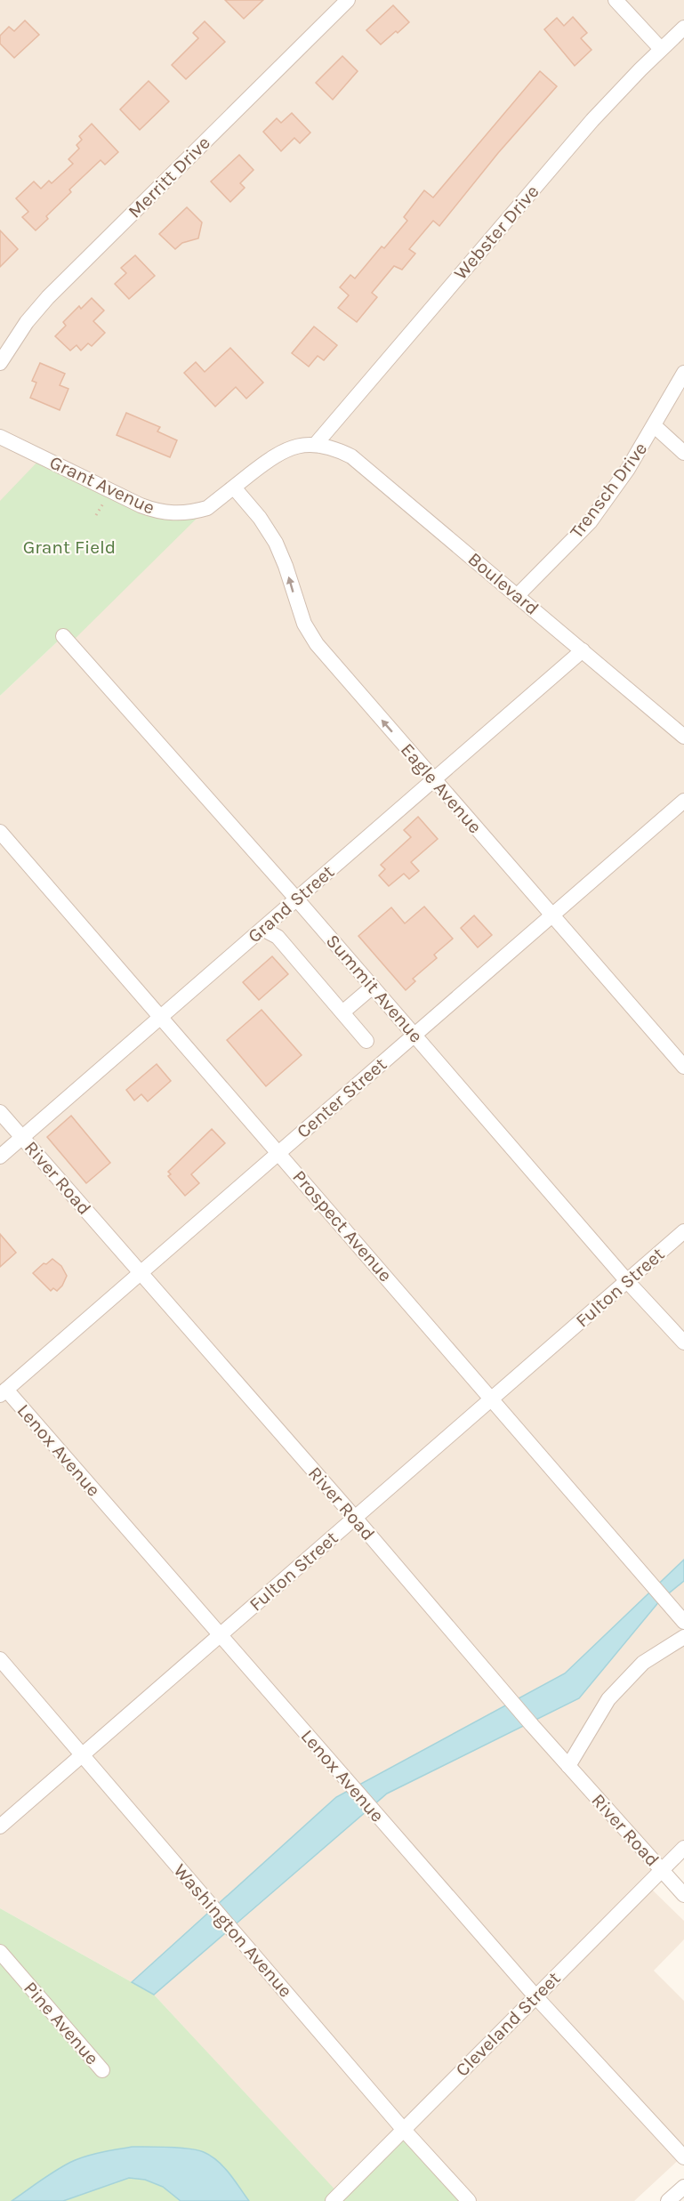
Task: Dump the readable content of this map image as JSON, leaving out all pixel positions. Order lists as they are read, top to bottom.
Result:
{
  "streets": {
    "street": [
      "Merritt Drive",
      "Webster Drive",
      "Grant Avenue",
      "Trensch Drive",
      "Boulevard",
      "Eagle Avenue",
      "Grand Street",
      "Summit Avenue",
      "Center Street",
      "River Road",
      "Prospect Avenue",
      "Fulton Street",
      "Lenox Avenue",
      "Washington Avenue",
      "Pine Avenue",
      "Cleveland Street"
    ]
  },
  "crossings": [
    ["Webster Drive", "Grant Avenue"],
    ["Webster Drive", "Boulevard"],
    ["Grant Avenue", "Boulevard"],
    ["Grant Avenue", "Eagle Avenue"],
    ["Trensch Drive", "Boulevard"],
    ["Boulevard", "Grand Street"],
    ["Eagle Avenue", "Grand Street"],
    ["Eagle Avenue", "Center Street"],
    ["Grand Street", "Summit Avenue"],
    ["Grand Street", "River Road"],
    ["Grand Street", "Prospect Avenue"],
    ["Summit Avenue", "Center Street"],
    ["Summit Avenue", "Fulton Street"],
    ["Center Street", "River Road"],
    ["Center Street", "Prospect Avenue"],
    ["Center Street", "Lenox Avenue"],
    ["River Road", "Fulton Street"],
    ["River Road", "Cleveland Street"],
    ["Prospect Avenue", "Fulton Street"],
    ["Fulton Street", "Lenox Avenue"],
    ["Fulton Street", "Washington Avenue"],
    ["Lenox Avenue", "Cleveland Street"],
    ["Washington Avenue", "Cleveland Street"]
  ],
  "one_way": ["Eagle Avenue"],
  "parks": ["Grant Field"]
}
